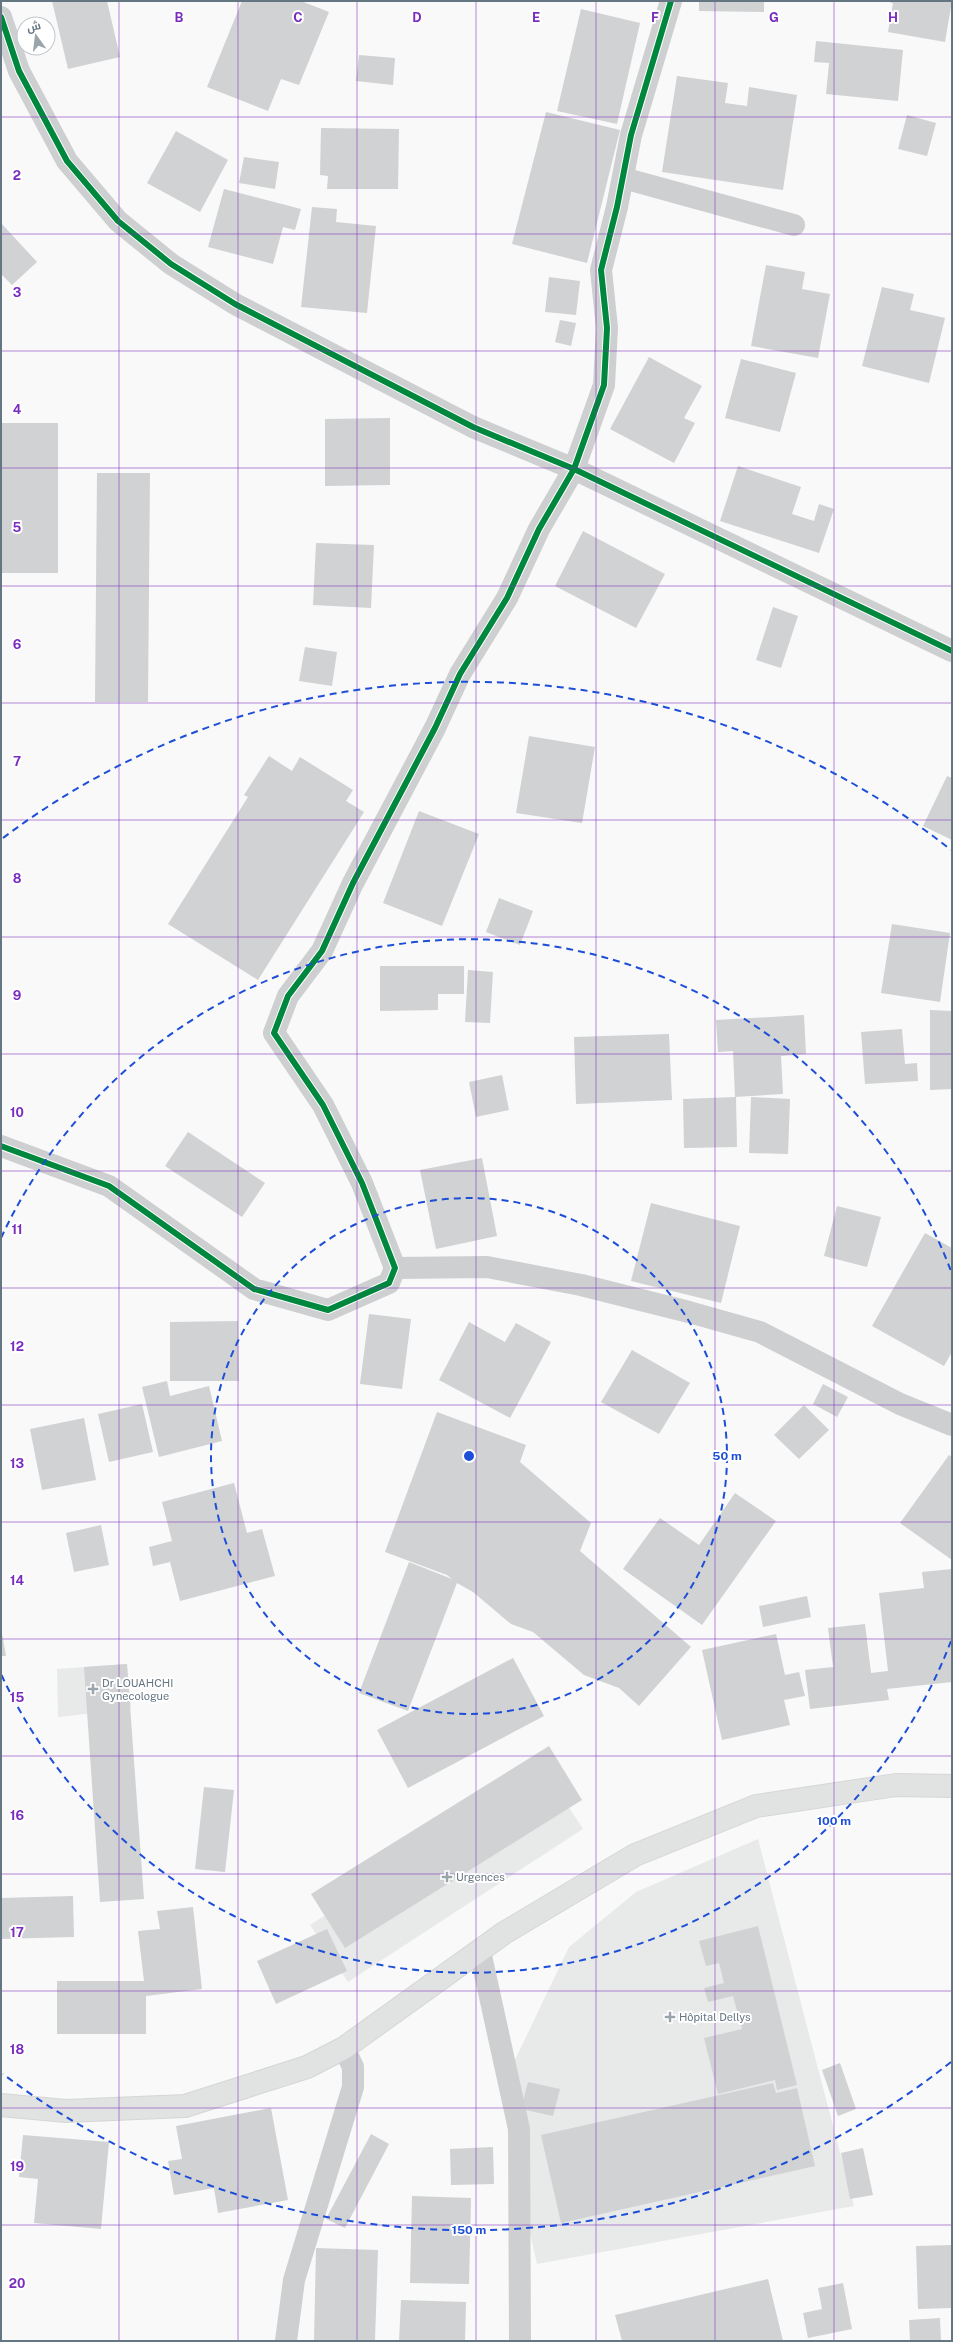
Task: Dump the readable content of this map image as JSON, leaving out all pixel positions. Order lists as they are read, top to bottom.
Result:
{
  "places": {
    "health": ["Dr LOUAHCHI Gynecologue", "Urgences", "Hôpital Dellys"]
  },
  "north": "top",
  "grid": {
    "columns": [
      "B",
      "C",
      "D",
      "E",
      "F",
      "G",
      "H"
    ],
    "rows": [
      "2",
      "3",
      "4",
      "5",
      "6",
      "7",
      "8",
      "9",
      "10",
      "11",
      "12",
      "13",
      "14",
      "15",
      "16",
      "17",
      "18",
      "19",
      "20"
    ]
  },
  "rings": ["50 m", "100 m", "150 m"]
}
